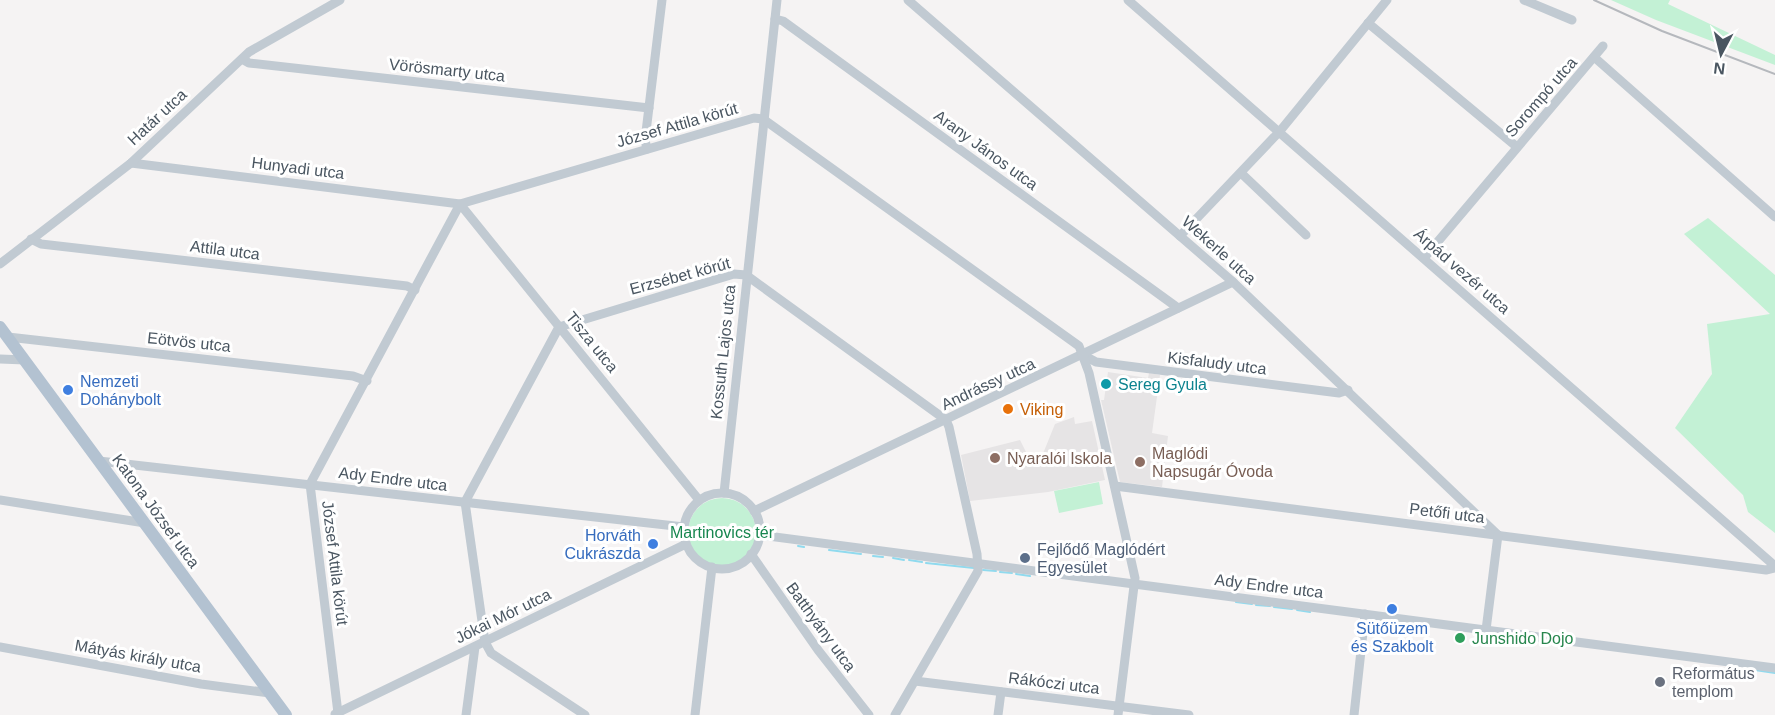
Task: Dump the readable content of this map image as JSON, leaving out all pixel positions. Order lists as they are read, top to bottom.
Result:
{
  "streets": {
    "main road": ["Katona József utca"],
    "street": [
      "Vörösmarty utca",
      "Sorompó utca",
      "Határ utca",
      "József Attila körút",
      "Arany János utca",
      "Hunyadi utca",
      "Attila utca",
      "Wekerle utca",
      "Árpád vezér utca",
      "Erzsébet körút",
      "Eötvös utca",
      "Tisza utca",
      "Kossuth Lajos utca",
      "Kisfaludy utca",
      "Andrássy utca",
      "Ady Endre utca",
      "Petőfi utca",
      "Jókai Mór utca",
      "Batthyány utca",
      "Mátyás király utca",
      "Rákóczi utca"
    ]
  },
  "crossings": [
    ["Vörösmarty utca", "Határ utca"],
    ["Sorompó utca", "Árpád vezér utca"],
    ["Határ utca", "Hunyadi utca"],
    ["Határ utca", "Attila utca"],
    ["József Attila körút", "Hunyadi utca"],
    ["József Attila körút", "Attila utca"],
    ["József Attila körút", "Eötvös utca"],
    ["József Attila körút", "Tisza utca"],
    ["József Attila körút", "Kossuth Lajos utca"],
    ["József Attila körút", "Kisfaludy utca"],
    ["József Attila körút", "Andrássy utca"],
    ["József Attila körút", "Ady Endre utca"],
    ["József Attila körút", "Petőfi utca"],
    ["József Attila körút", "Jókai Mór utca"],
    ["József Attila körút", "Rákóczi utca"],
    ["Arany János utca", "Kossuth Lajos utca"],
    ["Arany János utca", "Andrássy utca"],
    ["Hunyadi utca", "Tisza utca"],
    ["Wekerle utca", "Kisfaludy utca"],
    ["Wekerle utca", "Andrássy utca"],
    ["Wekerle utca", "Petőfi utca"],
    ["Árpád vezér utca", "Petőfi utca"],
    ["Erzsébet körút", "Tisza utca"],
    ["Erzsébet körút", "Kossuth Lajos utca"],
    ["Erzsébet körút", "Andrássy utca"],
    ["Eötvös utca", "Katona József utca"],
    ["Tisza utca", "Kossuth Lajos utca"],
    ["Tisza utca", "Andrássy utca"],
    ["Tisza utca", "Ady Endre utca"],
    ["Tisza utca", "Jókai Mór utca"],
    ["Tisza utca", "Batthyány utca"],
    ["Kossuth Lajos utca", "Andrássy utca"],
    ["Kossuth Lajos utca", "Ady Endre utca"],
    ["Kossuth Lajos utca", "Jókai Mór utca"],
    ["Kossuth Lajos utca", "Batthyány utca"],
    ["Kisfaludy utca", "Andrássy utca"],
    ["Andrássy utca", "Ady Endre utca"],
    ["Andrássy utca", "Jókai Mór utca"],
    ["Andrássy utca", "Batthyány utca"],
    ["Ady Endre utca", "Katona József utca"],
    ["Ady Endre utca", "Jókai Mór utca"],
    ["Ady Endre utca", "Batthyány utca"],
    ["Katona József utca", "Mátyás király utca"],
    ["Jókai Mór utca", "Batthyány utca"]
  ],
  "parks": ["Martinovics tér"],
  "places": [
    "Sereg Gyula",
    "Nemzeti Dohánybolt",
    "Viking",
    "Nyaralói Iskola",
    "Maglódi Napsugár Óvoda",
    "Horváth Cukrászda",
    "Fejlődő Maglódért Egyesület",
    "Sütőüzem és Szakbolt",
    "Junshido Dojo",
    "Református templom"
  ],
  "north": "bottom"
}
